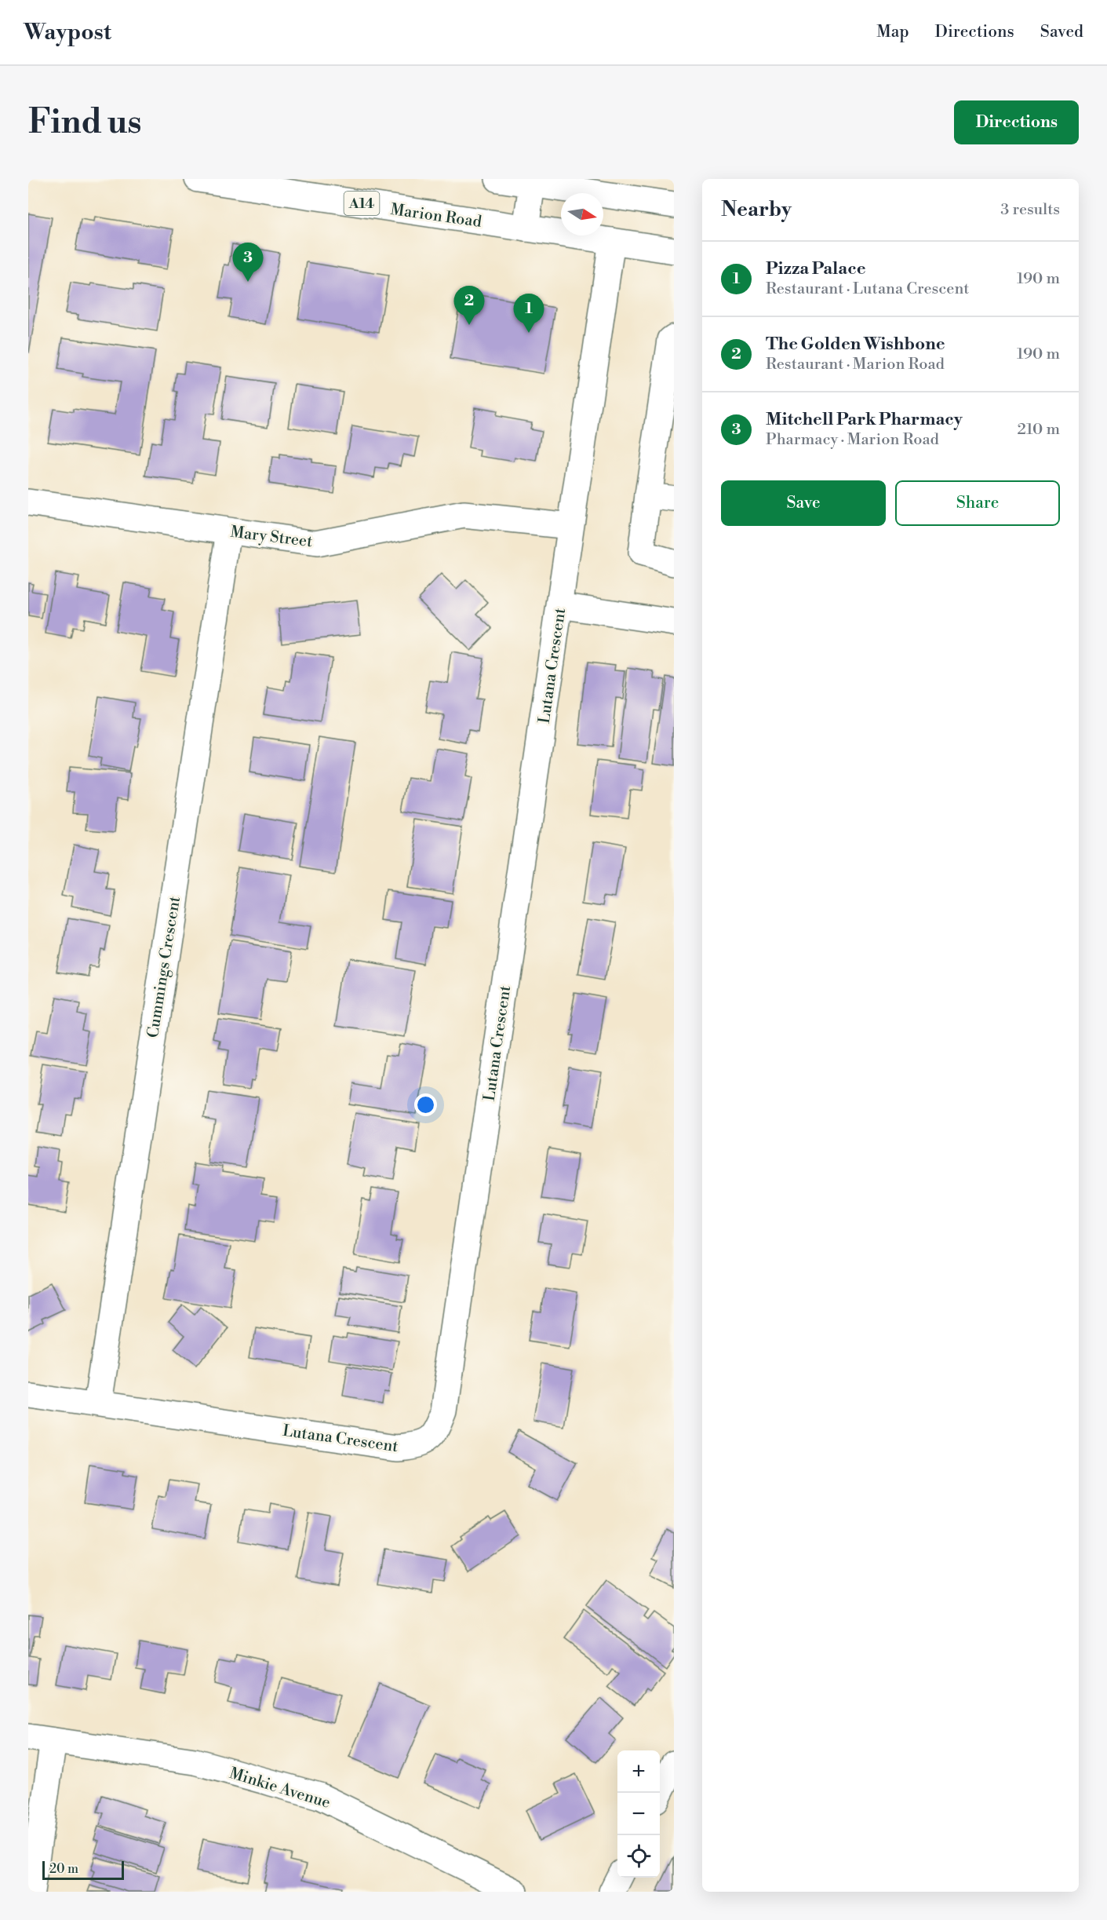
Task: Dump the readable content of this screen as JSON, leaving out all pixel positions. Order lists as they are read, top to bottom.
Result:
{
  "streets": {
    "street": [
      "A14",
      "Marion Road",
      "Mary Street",
      "Lutana Crescent",
      "Cummings Crescent",
      "Minkie Avenue"
    ]
  },
  "crossings": [
    ["Marion Road", "Lutana Crescent"],
    ["Mary Street", "Lutana Crescent"],
    ["Mary Street", "Cummings Crescent"],
    ["Lutana Crescent", "Cummings Crescent"]
  ],
  "scale_bar": "20 m",
  "north": "right",
  "page": {
    "header": "Waypost",
    "nav": ["Map", "Directions", "Saved"],
    "buttons": [
      "Directions",
      ["Save", "Share"]
    ],
    "title": "Find us",
    "heading": ["Nearby", "3 results"],
    "list": [
      {
        "mark": "1",
        "name": "Pizza Palace",
        "note": "Restaurant · Lutana Crescent",
        "value": "190 m"
      },
      {
        "mark": "2",
        "name": "The Golden Wishbone",
        "note": "Restaurant · Marion Road",
        "value": "190 m"
      },
      {
        "mark": "3",
        "name": "Mitchell Park Pharmacy",
        "note": "Pharmacy · Marion Road",
        "value": "210 m"
      }
    ],
    "pins": ["3", "2", "1"],
    "map_buttons": ["+", "−"],
    "scale": "20 m"
  }
}
